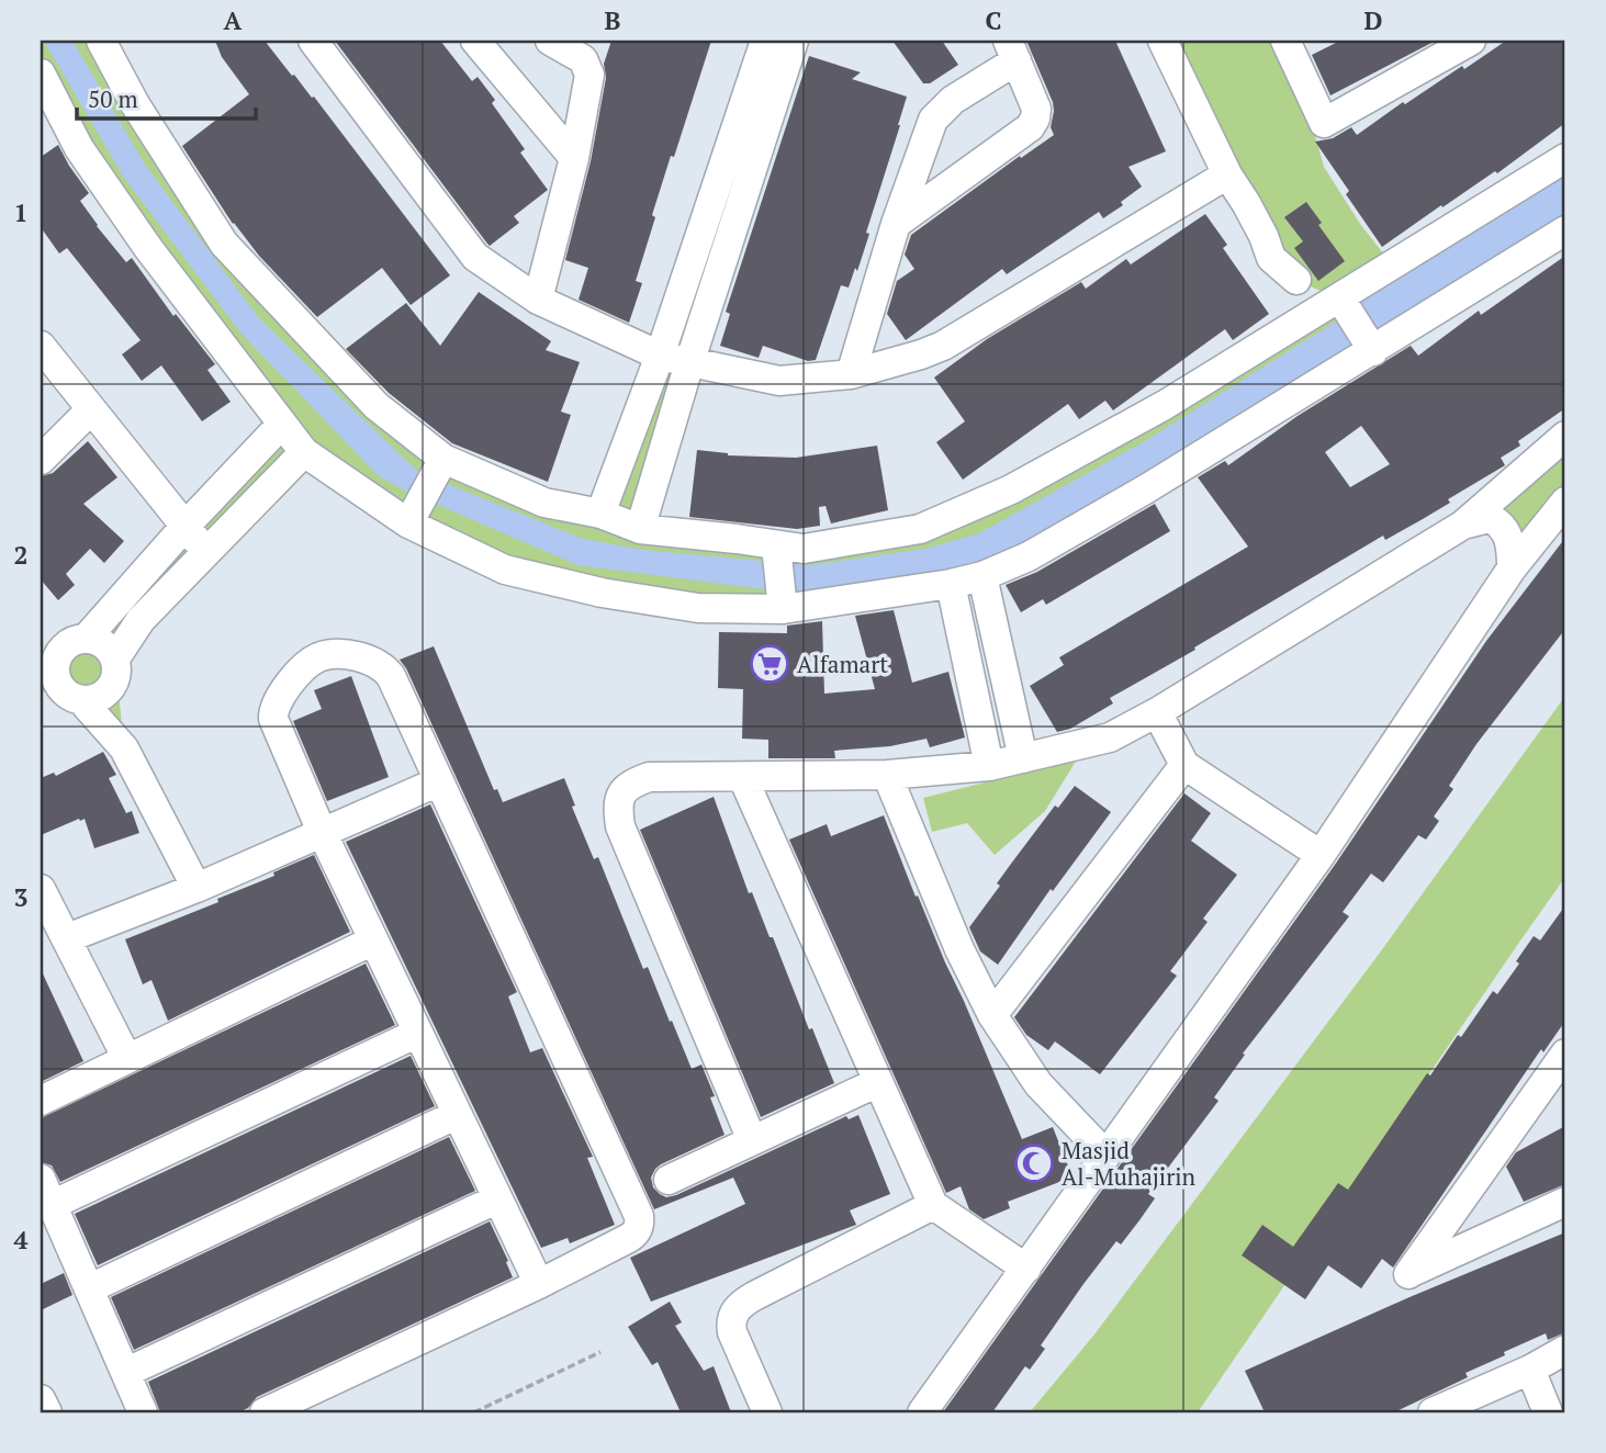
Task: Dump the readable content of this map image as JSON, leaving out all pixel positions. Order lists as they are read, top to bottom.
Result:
{
  "places": {
    "supermarket": ["Alfamart"],
    "mosque": ["Masjid Al-Muhajirin"]
  },
  "scale_bar": "50 m",
  "grid": {
    "columns": [
      "A",
      "B",
      "C",
      "D"
    ],
    "rows": [
      "1",
      "2",
      "3",
      "4"
    ]
  }
}
